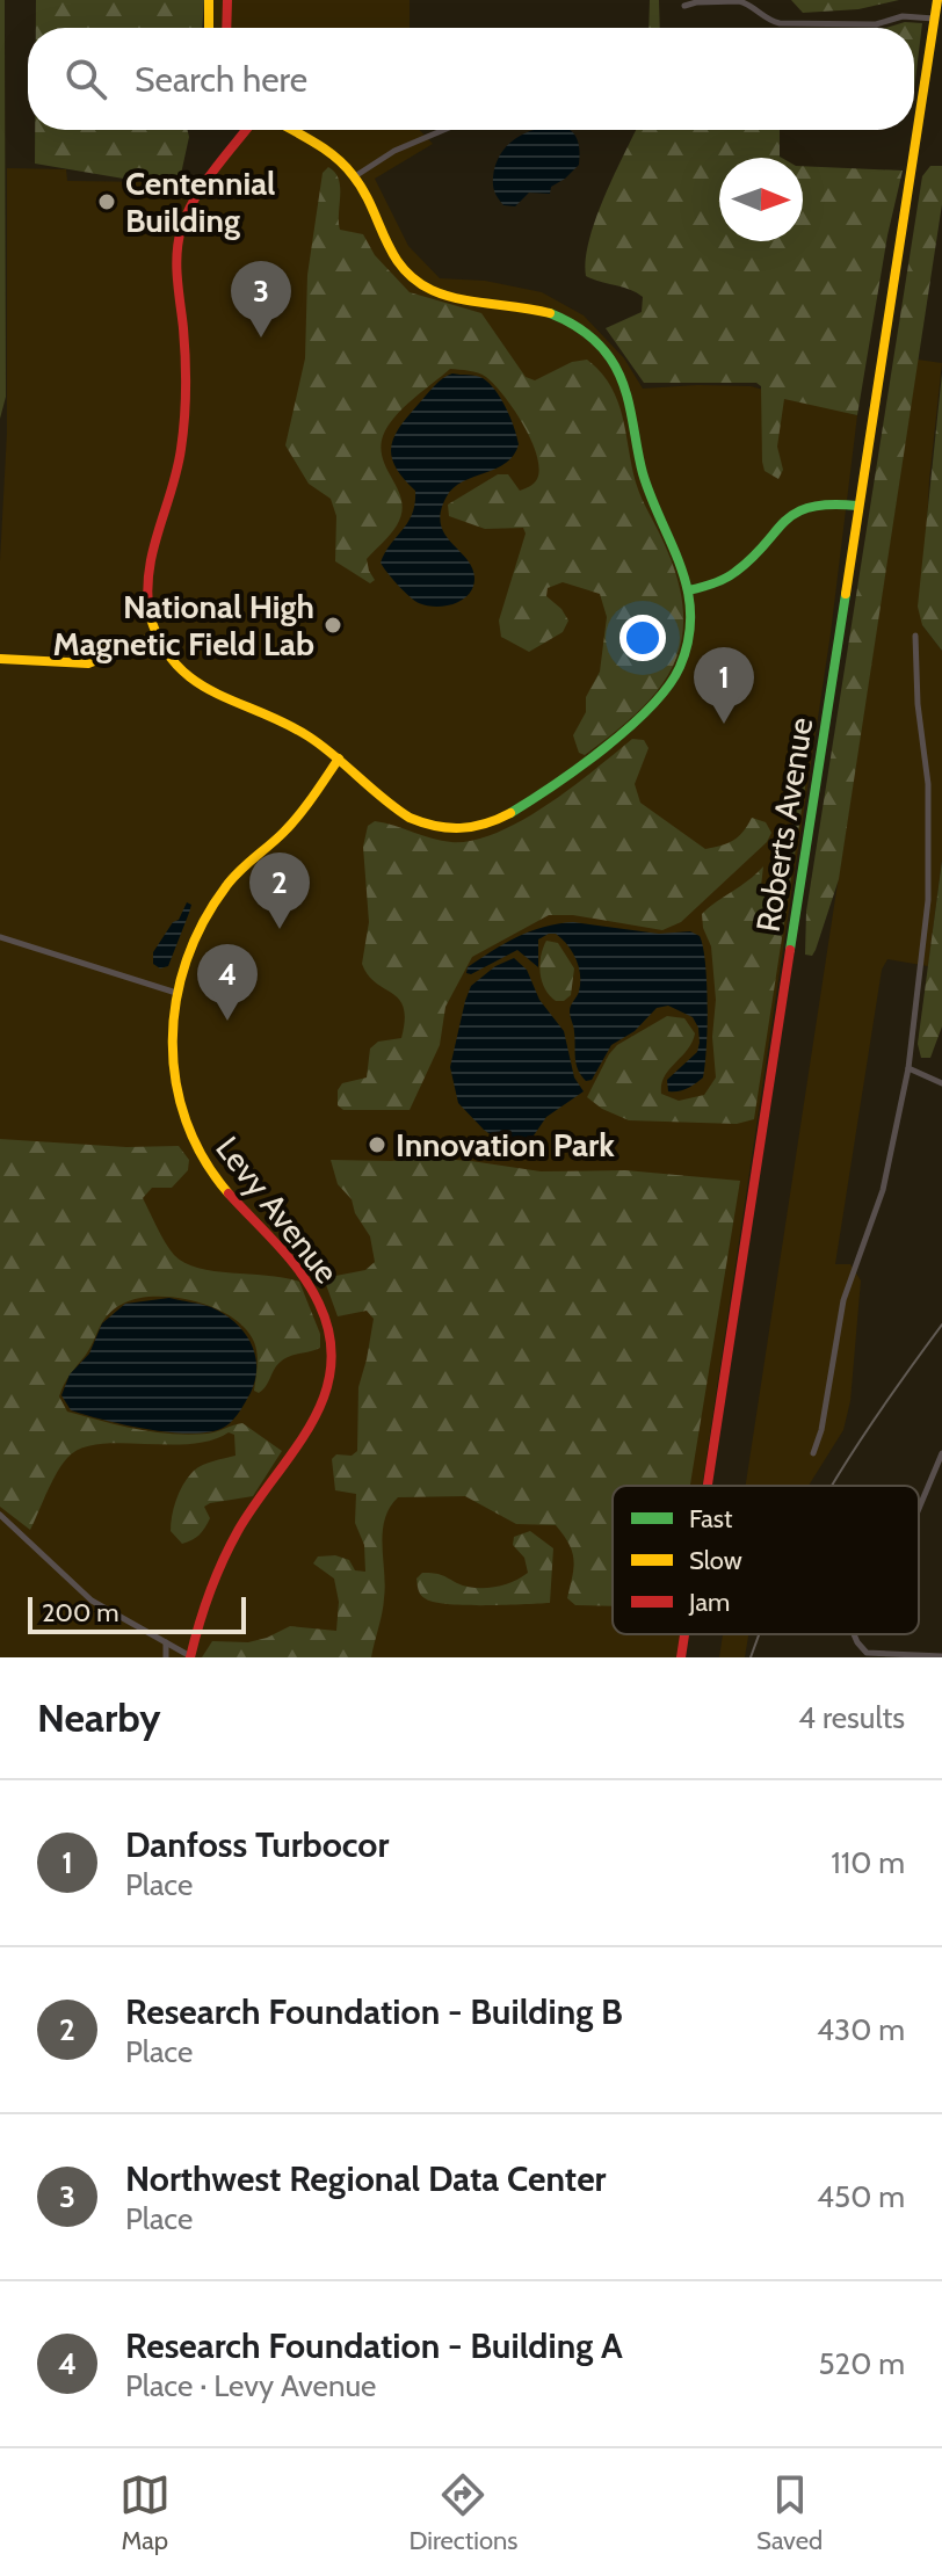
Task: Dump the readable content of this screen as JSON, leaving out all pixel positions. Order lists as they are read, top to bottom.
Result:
{
  "streets": {
    "street": ["Roberts Avenue", "Levy Avenue"]
  },
  "places": ["Centennial Building", "National High Magnetic Field Lab", "Innovation Park"],
  "legend": ["Fast", "Slow", "Jam"],
  "scale_bar": "200 m",
  "north": "right",
  "page": {
    "search": "Search here",
    "pins": [
      "3",
      "1",
      "2",
      "4"
    ],
    "scale": "200 m",
    "heading": ["Nearby", "4 results"],
    "list": [
      {
        "mark": "1",
        "name": "Danfoss Turbocor",
        "note": "Place",
        "value": "110 m"
      },
      {
        "mark": "2",
        "name": "Research Foundation - Building B",
        "note": "Place",
        "value": "430 m"
      },
      {
        "mark": "3",
        "name": "Northwest Regional Data Center",
        "note": "Place",
        "value": "450 m"
      },
      {
        "mark": "4",
        "name": "Research Foundation - Building A",
        "note": "Place · Levy Avenue",
        "value": "520 m"
      }
    ],
    "nav": ["Map", "Directions", "Saved"]
  }
}
